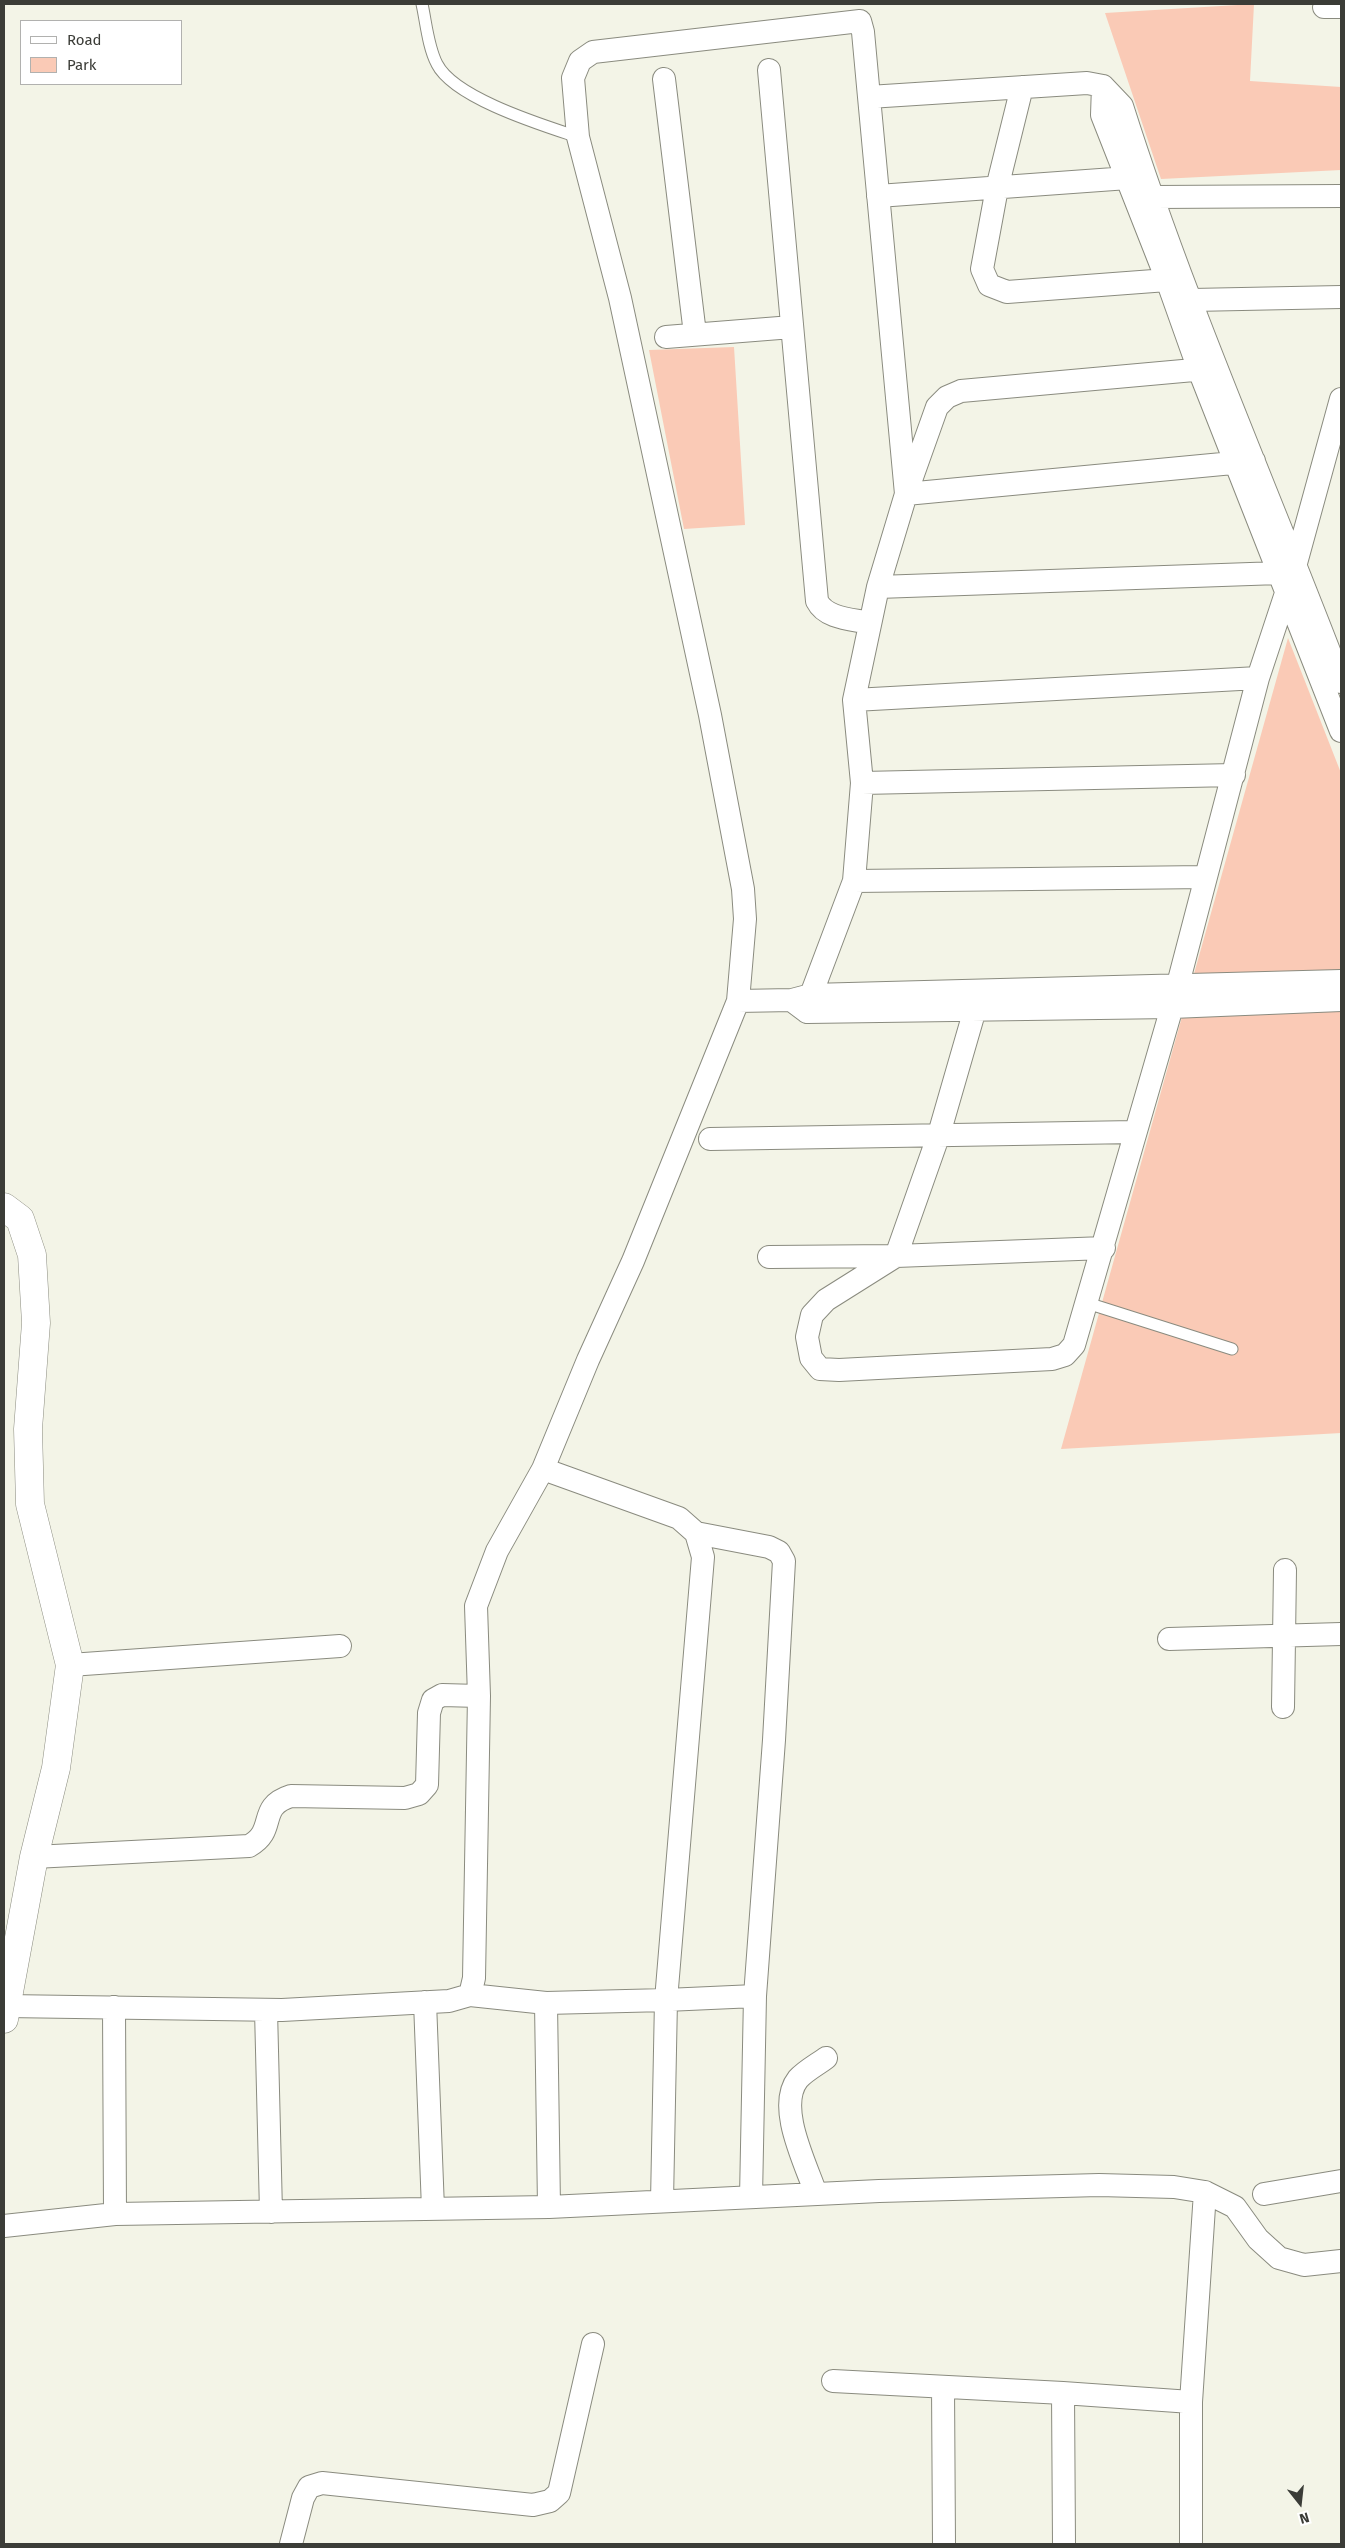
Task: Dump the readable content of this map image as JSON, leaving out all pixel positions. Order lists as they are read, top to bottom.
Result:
{
  "legend": ["Road", "Park"],
  "north": "bottom"
}
